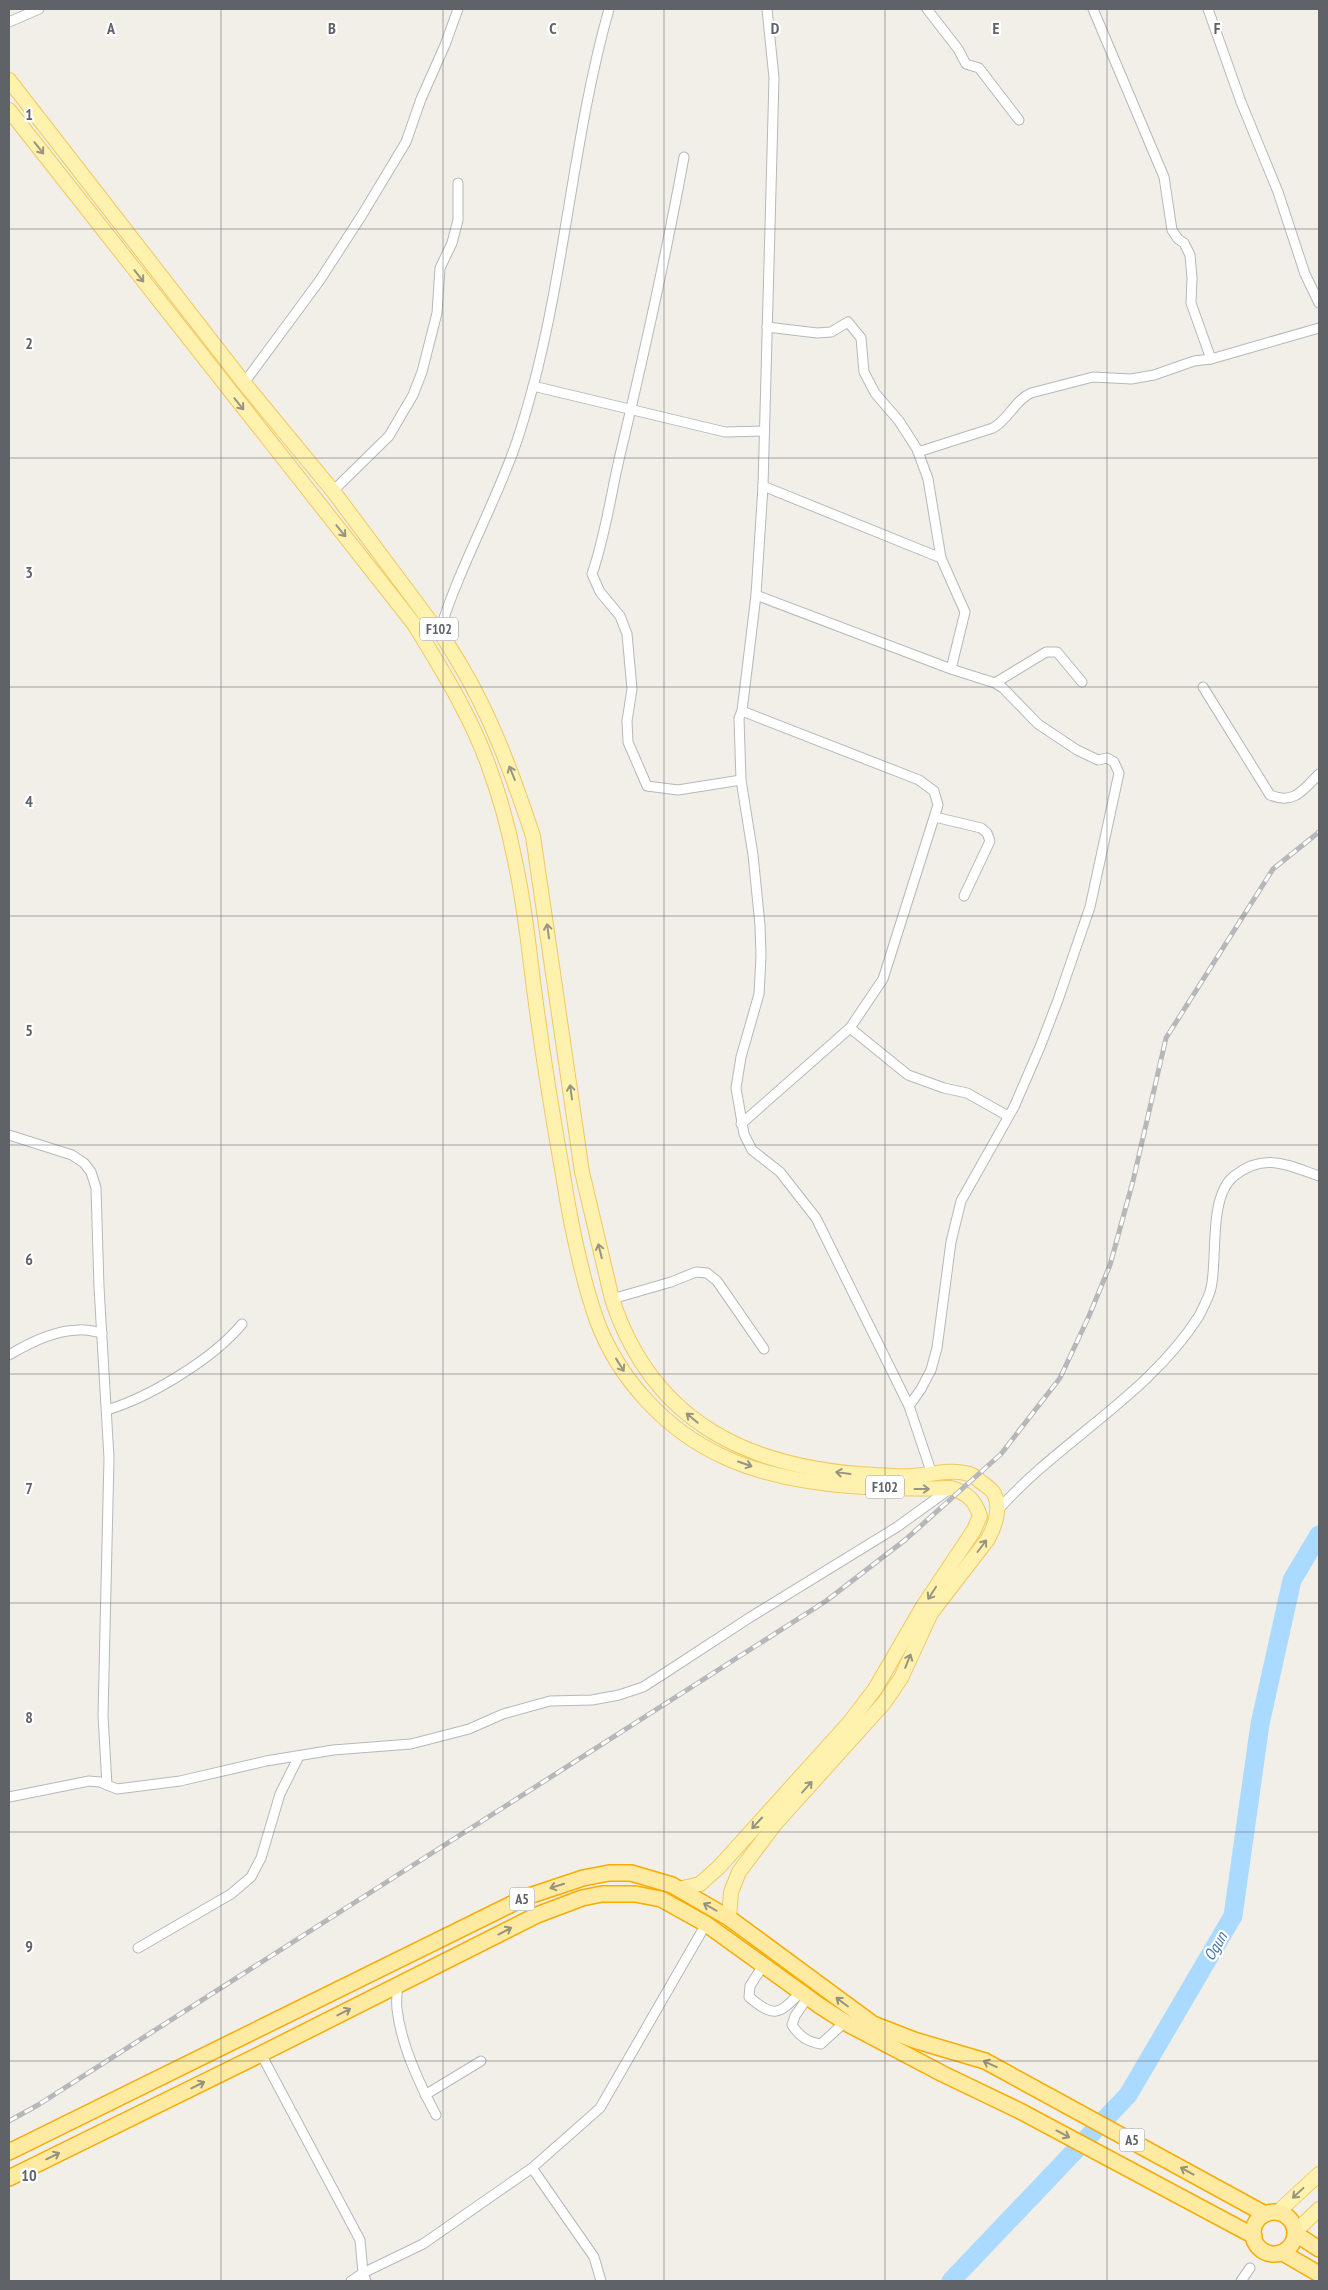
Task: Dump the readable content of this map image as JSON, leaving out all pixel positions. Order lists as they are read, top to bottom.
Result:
{
  "streets": {
    "highway": ["A5"],
    "main road": ["F102"]
  },
  "crossings": [
    ["F102", "A5"]
  ],
  "water": ["Ogun"],
  "grid": {
    "columns": [
      "A",
      "B",
      "C",
      "D",
      "E",
      "F"
    ],
    "rows": [
      "1",
      "2",
      "3",
      "4",
      "5",
      "6",
      "7",
      "8",
      "9",
      "10"
    ]
  }
}
